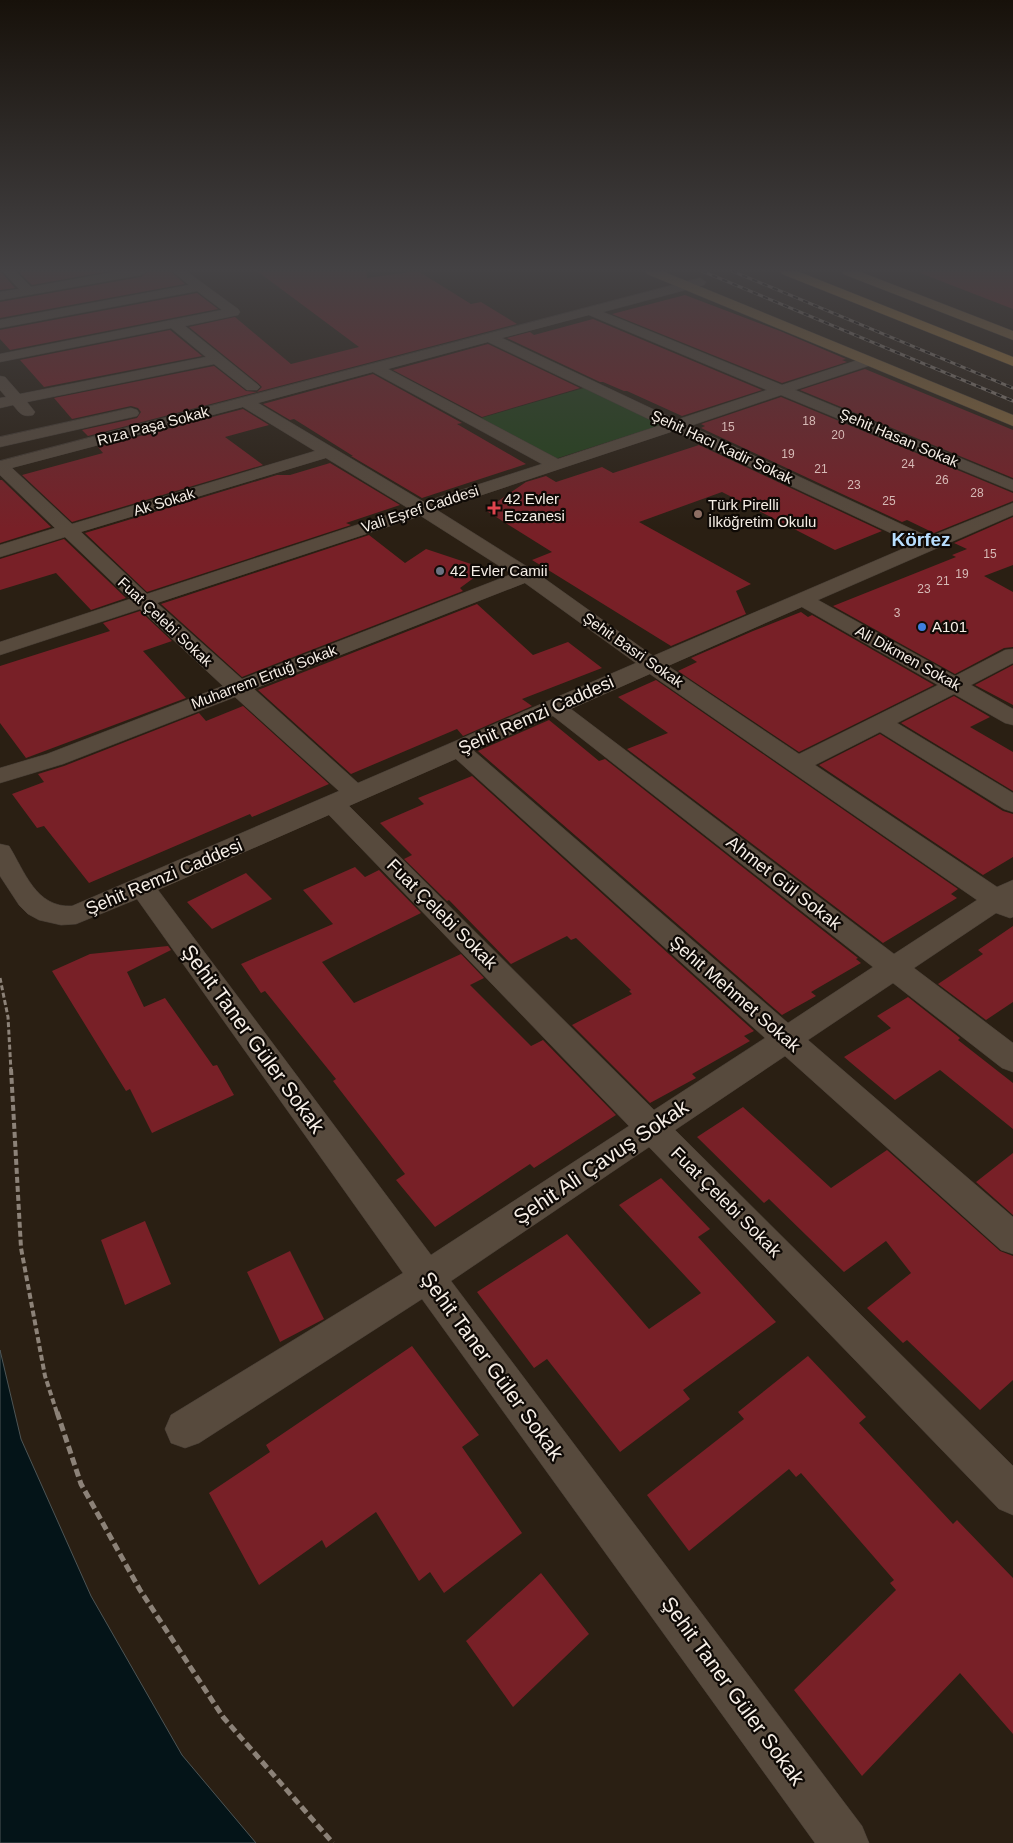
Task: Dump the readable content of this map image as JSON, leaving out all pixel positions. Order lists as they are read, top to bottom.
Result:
{
  "streets": {
    "street": [
      "Rıza Paşa Sokak",
      "Şehit Hasan Sokak",
      "Şehit Hacı Kadir Sokak",
      "Ak Sokak",
      "Vali Eşref Caddesi",
      "Fuat Çelebi Sokak",
      "Şehit Basri Sokak",
      "Ali Dikmen Sokak",
      "Muharrem Ertuğ Sokak",
      "Şehit Remzi Caddesi",
      "Ahmet Gül Sokak",
      "Şehit Mehmet Sokak",
      "Şehit Taner Güler Sokak",
      "Şehit Ali Çavuş Sokak"
    ]
  },
  "crossings": [
    ["Rıza Paşa Sokak", "Fuat Çelebi Sokak"],
    ["Rıza Paşa Sokak", "Şehit Basri Sokak"],
    ["Şehit Hasan Sokak", "Vali Eşref Caddesi"],
    ["Şehit Hacı Kadir Sokak", "Vali Eşref Caddesi"],
    ["Şehit Hacı Kadir Sokak", "Şehit Remzi Caddesi"],
    ["Ak Sokak", "Fuat Çelebi Sokak"],
    ["Ak Sokak", "Şehit Basri Sokak"],
    ["Vali Eşref Caddesi", "Fuat Çelebi Sokak"],
    ["Vali Eşref Caddesi", "Şehit Basri Sokak"],
    ["Fuat Çelebi Sokak", "Muharrem Ertuğ Sokak"],
    ["Fuat Çelebi Sokak", "Şehit Remzi Caddesi"],
    ["Fuat Çelebi Sokak", "Şehit Ali Çavuş Sokak"],
    ["Şehit Basri Sokak", "Muharrem Ertuğ Sokak"],
    ["Şehit Basri Sokak", "Şehit Remzi Caddesi"],
    ["Şehit Basri Sokak", "Şehit Ali Çavuş Sokak"],
    ["Ali Dikmen Sokak", "Şehit Remzi Caddesi"],
    ["Şehit Remzi Caddesi", "Ahmet Gül Sokak"],
    ["Şehit Remzi Caddesi", "Şehit Mehmet Sokak"],
    ["Şehit Remzi Caddesi", "Şehit Taner Güler Sokak"],
    ["Ahmet Gül Sokak", "Şehit Ali Çavuş Sokak"],
    ["Şehit Mehmet Sokak", "Şehit Ali Çavuş Sokak"],
    ["Şehit Taner Güler Sokak", "Şehit Ali Çavuş Sokak"]
  ],
  "districts": ["Körfez"],
  "places": {
    "health": ["42 Evler Eczanesi"],
    "other": ["Türk Pirelli İlköğretim Okulu", "42 Evler Camii", "A101"]
  },
  "house_numbers": [
    "18",
    "15",
    "20",
    "19",
    "24",
    "21",
    "26",
    "23",
    "28",
    "25",
    "15",
    "19",
    "21",
    "23",
    "3"
  ]
}
